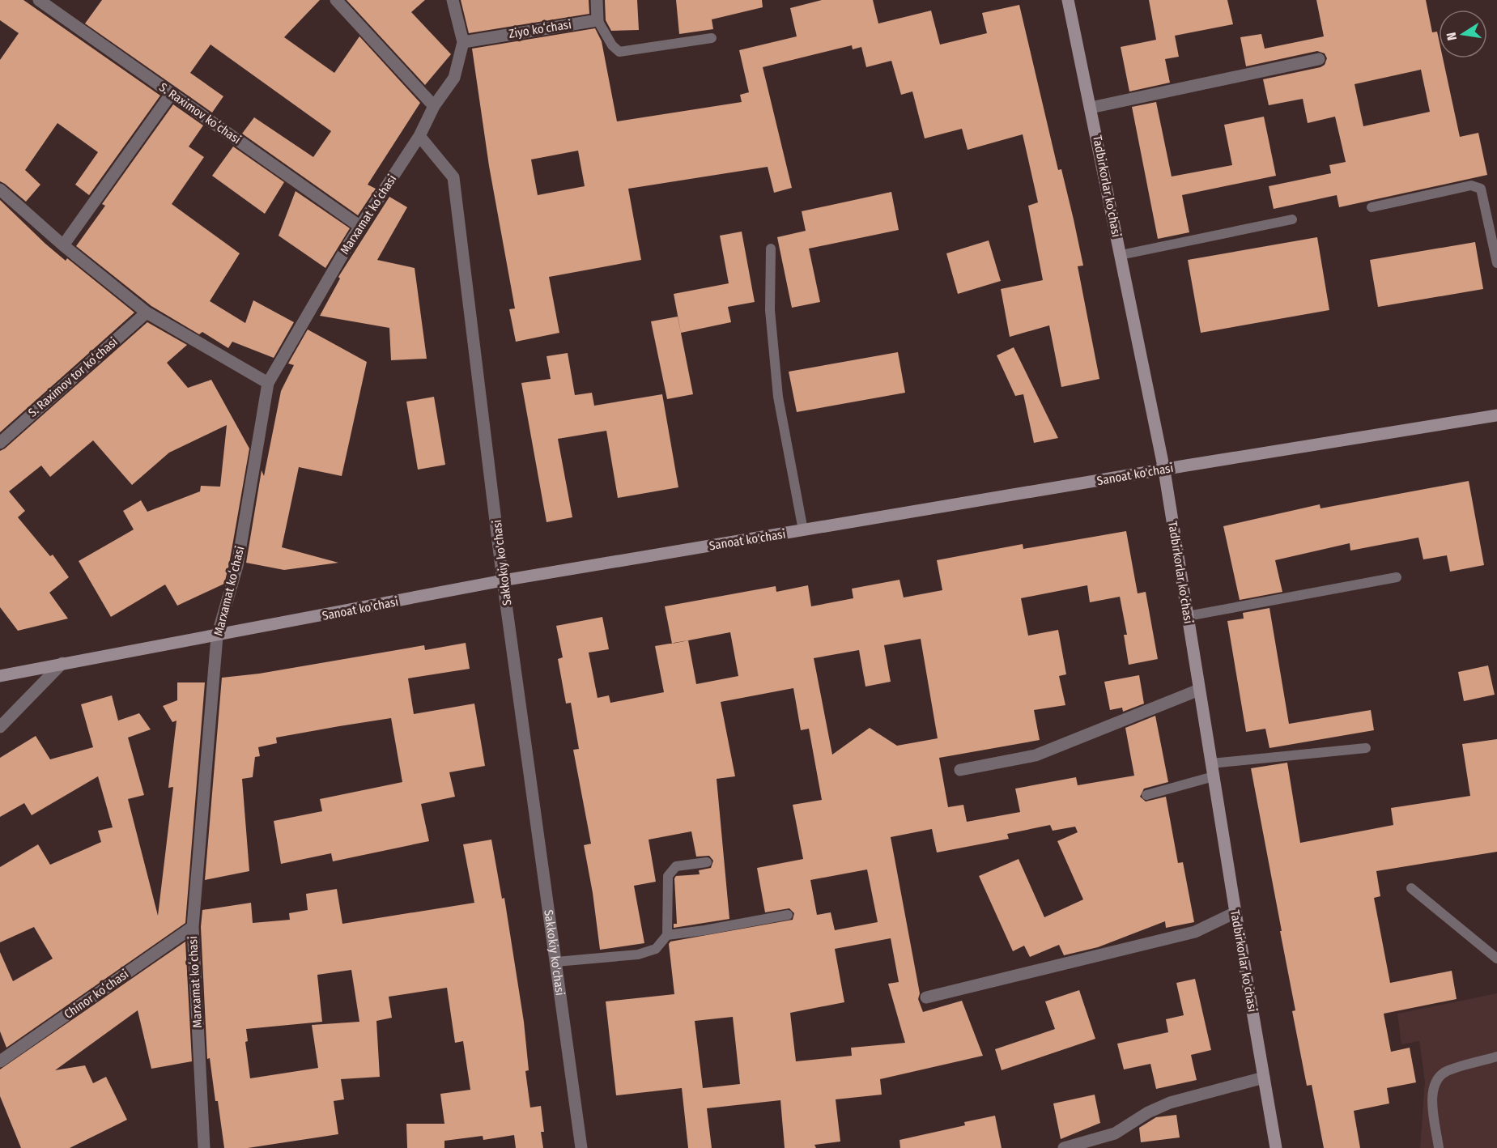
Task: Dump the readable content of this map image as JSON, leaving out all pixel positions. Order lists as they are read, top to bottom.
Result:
{
  "streets": {
    "main road": ["Tadbirkorlar ko'chasi", "Sanoat ko'chasi"],
    "street": [
      "Ziyo koʻchasi",
      "S. Raximov koʻchasi",
      "Marxamat koʻchasi",
      "S. Raximov tor koʻchasi",
      "Sakkokiy ko'chasi",
      "Chinor koʻchasi"
    ]
  },
  "crossings": [
    ["S. Raximov koʻchasi", "Marxamat koʻchasi"],
    ["Tadbirkorlar ko'chasi", "Sanoat ko'chasi"],
    ["Marxamat koʻchasi", "Sanoat ko'chasi"],
    ["Marxamat koʻchasi", "Sakkokiy ko'chasi"],
    ["Marxamat koʻchasi", "Chinor koʻchasi"],
    ["Sanoat ko'chasi", "Sakkokiy ko'chasi"]
  ],
  "north": "left"
}
